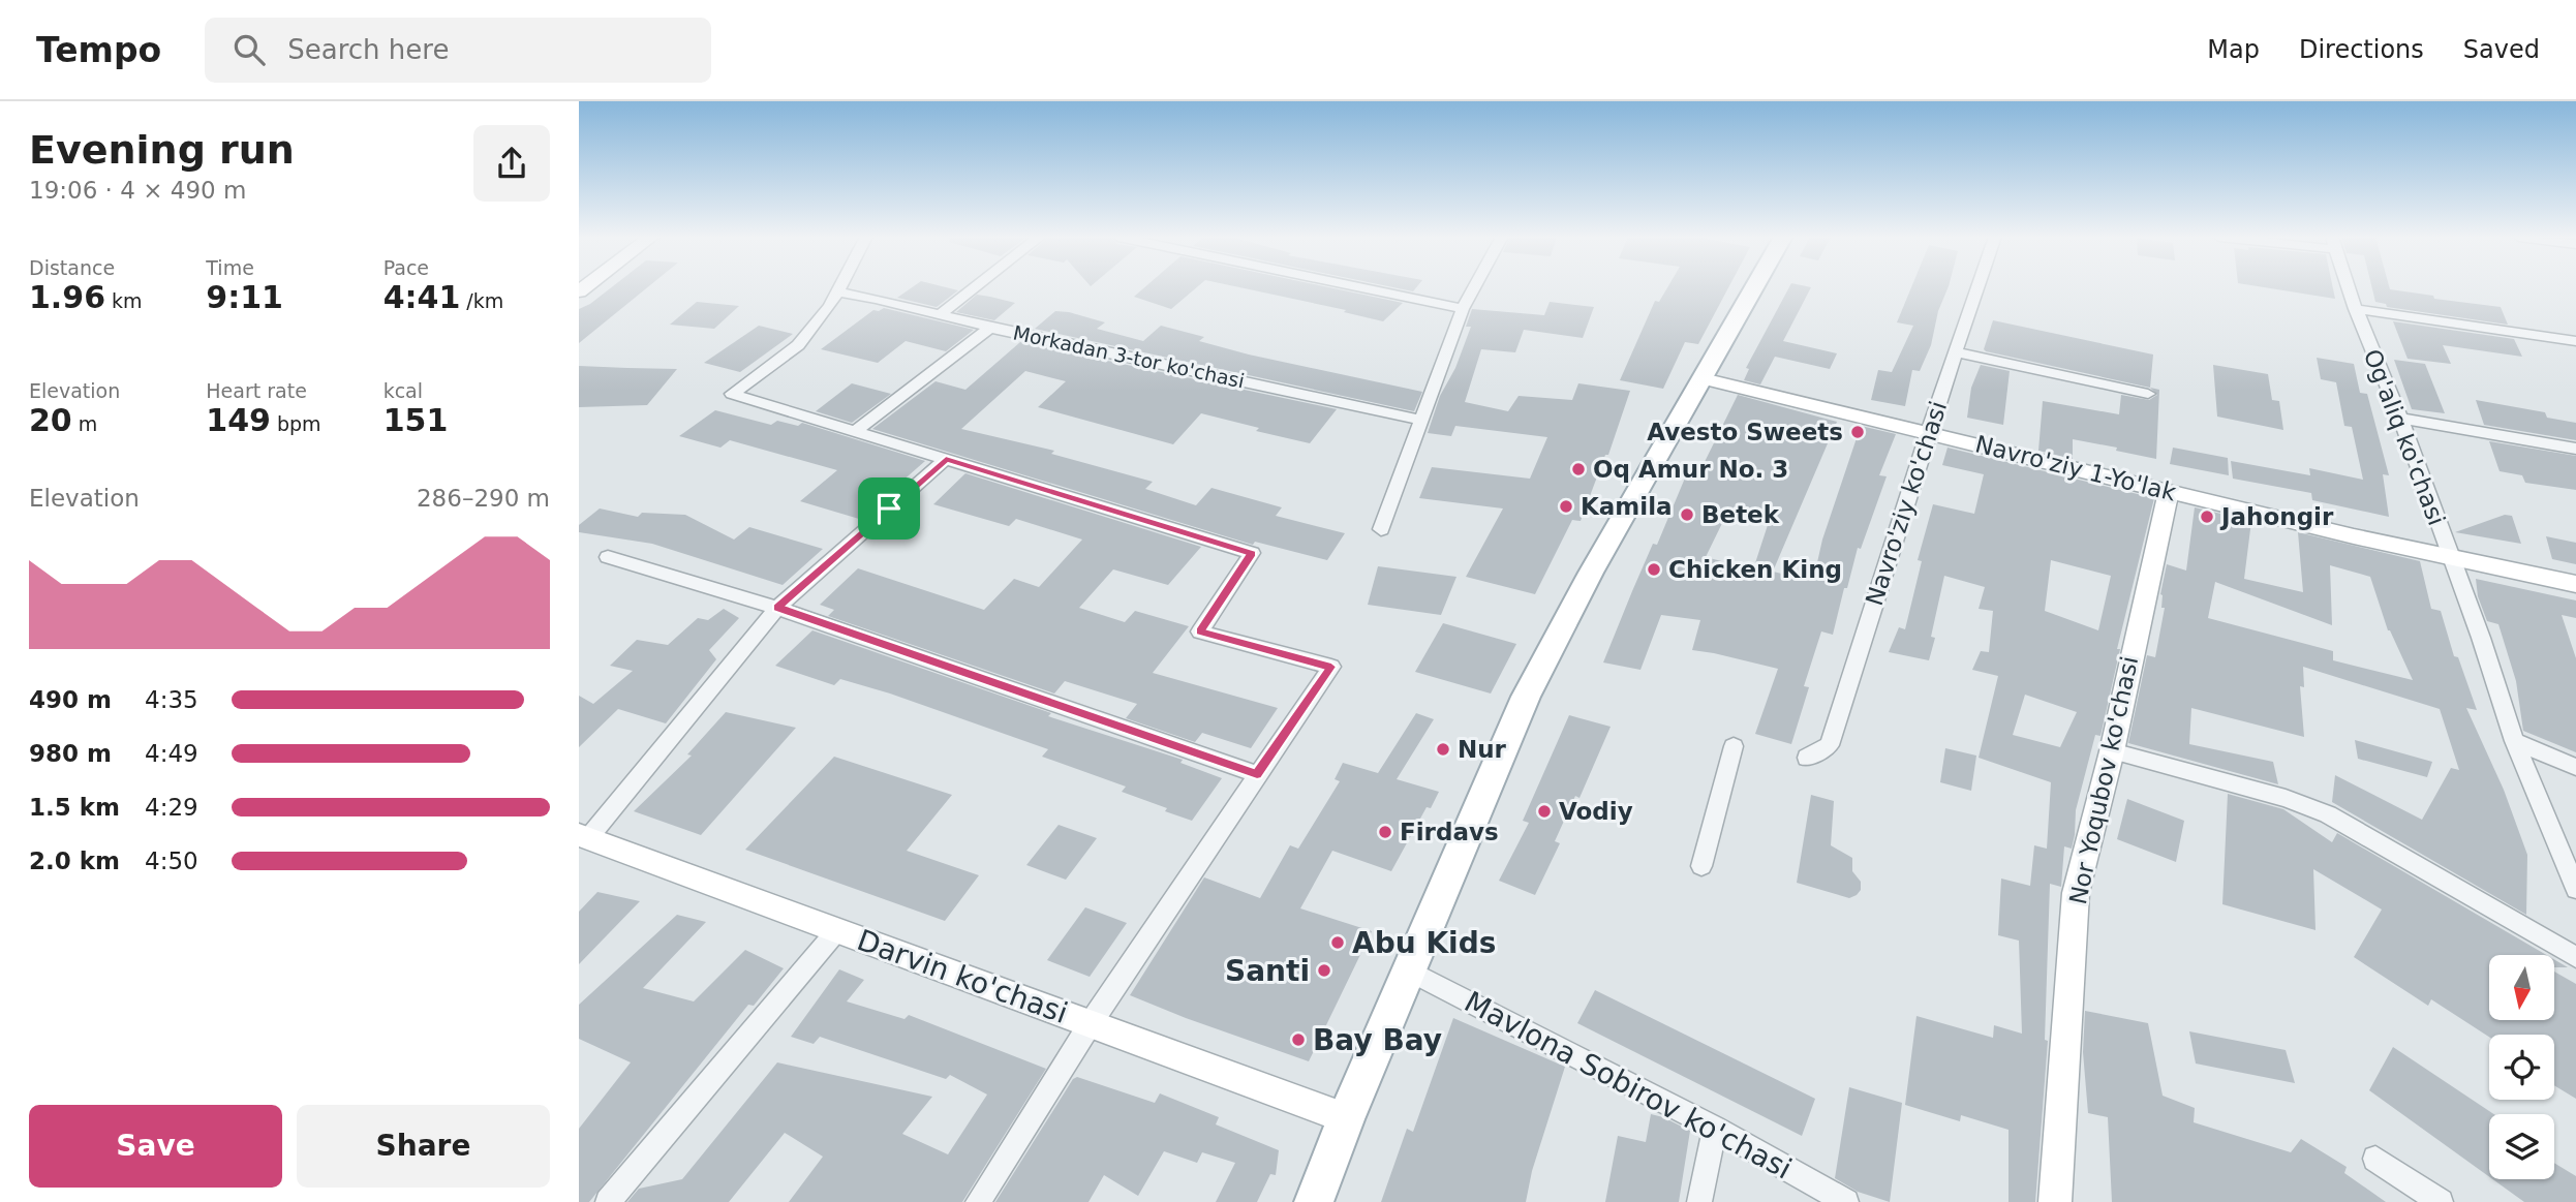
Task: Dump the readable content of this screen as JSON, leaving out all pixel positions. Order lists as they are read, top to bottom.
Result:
{
  "streets": {
    "street": [
      "Morkadan 3-tor ko'chasi",
      "Og'aliq ko'chasi",
      "Navro'ziy 1-Yo'lak",
      "Navro'ziy ko'chasi",
      "Nor Yoqubov ko'chasi",
      "Darvin ko'chasi",
      "Mavlona Sobirov ko'chasi"
    ]
  },
  "crossings": [
    ["Og'aliq ko'chasi", "Navro'ziy 1-Yo'lak"],
    ["Navro'ziy 1-Yo'lak", "Navro'ziy ko'chasi"],
    ["Navro'ziy 1-Yo'lak", "Nor Yoqubov ko'chasi"]
  ],
  "places": [
    "Avesto Sweets",
    "Oq Amur No. 3",
    "Kamila",
    "Betek",
    "Jahongir",
    "Chicken King",
    "Nur",
    "Vodiy",
    "Firdavs",
    "Abu Kids",
    "Santi",
    "Bay Bay"
  ],
  "north": "bottom",
  "page": {
    "header": "Tempo",
    "search": "Search here",
    "nav": ["Map", "Directions", "Saved"],
    "heading": ["Evening run", "19:06 · 4 × 490 m"],
    "stats": [
      ["Distance", "1.96 km"],
      ["Time", "9:11"],
      ["Pace", "4:41 /km"],
      ["Elevation", "20 m"],
      ["Heart rate", "149 bpm"],
      ["kcal", "151"]
    ],
    "chart": ["Elevation", "286–290 m"],
    "list": [
      {
        "name": "490 m",
        "note": "4:35"
      },
      {
        "name": "980 m",
        "note": "4:49"
      },
      {
        "name": "1.5 km",
        "note": "4:29"
      },
      {
        "name": "2.0 km",
        "note": "4:50"
      }
    ],
    "buttons": ["Save", "Share"]
  }
}
